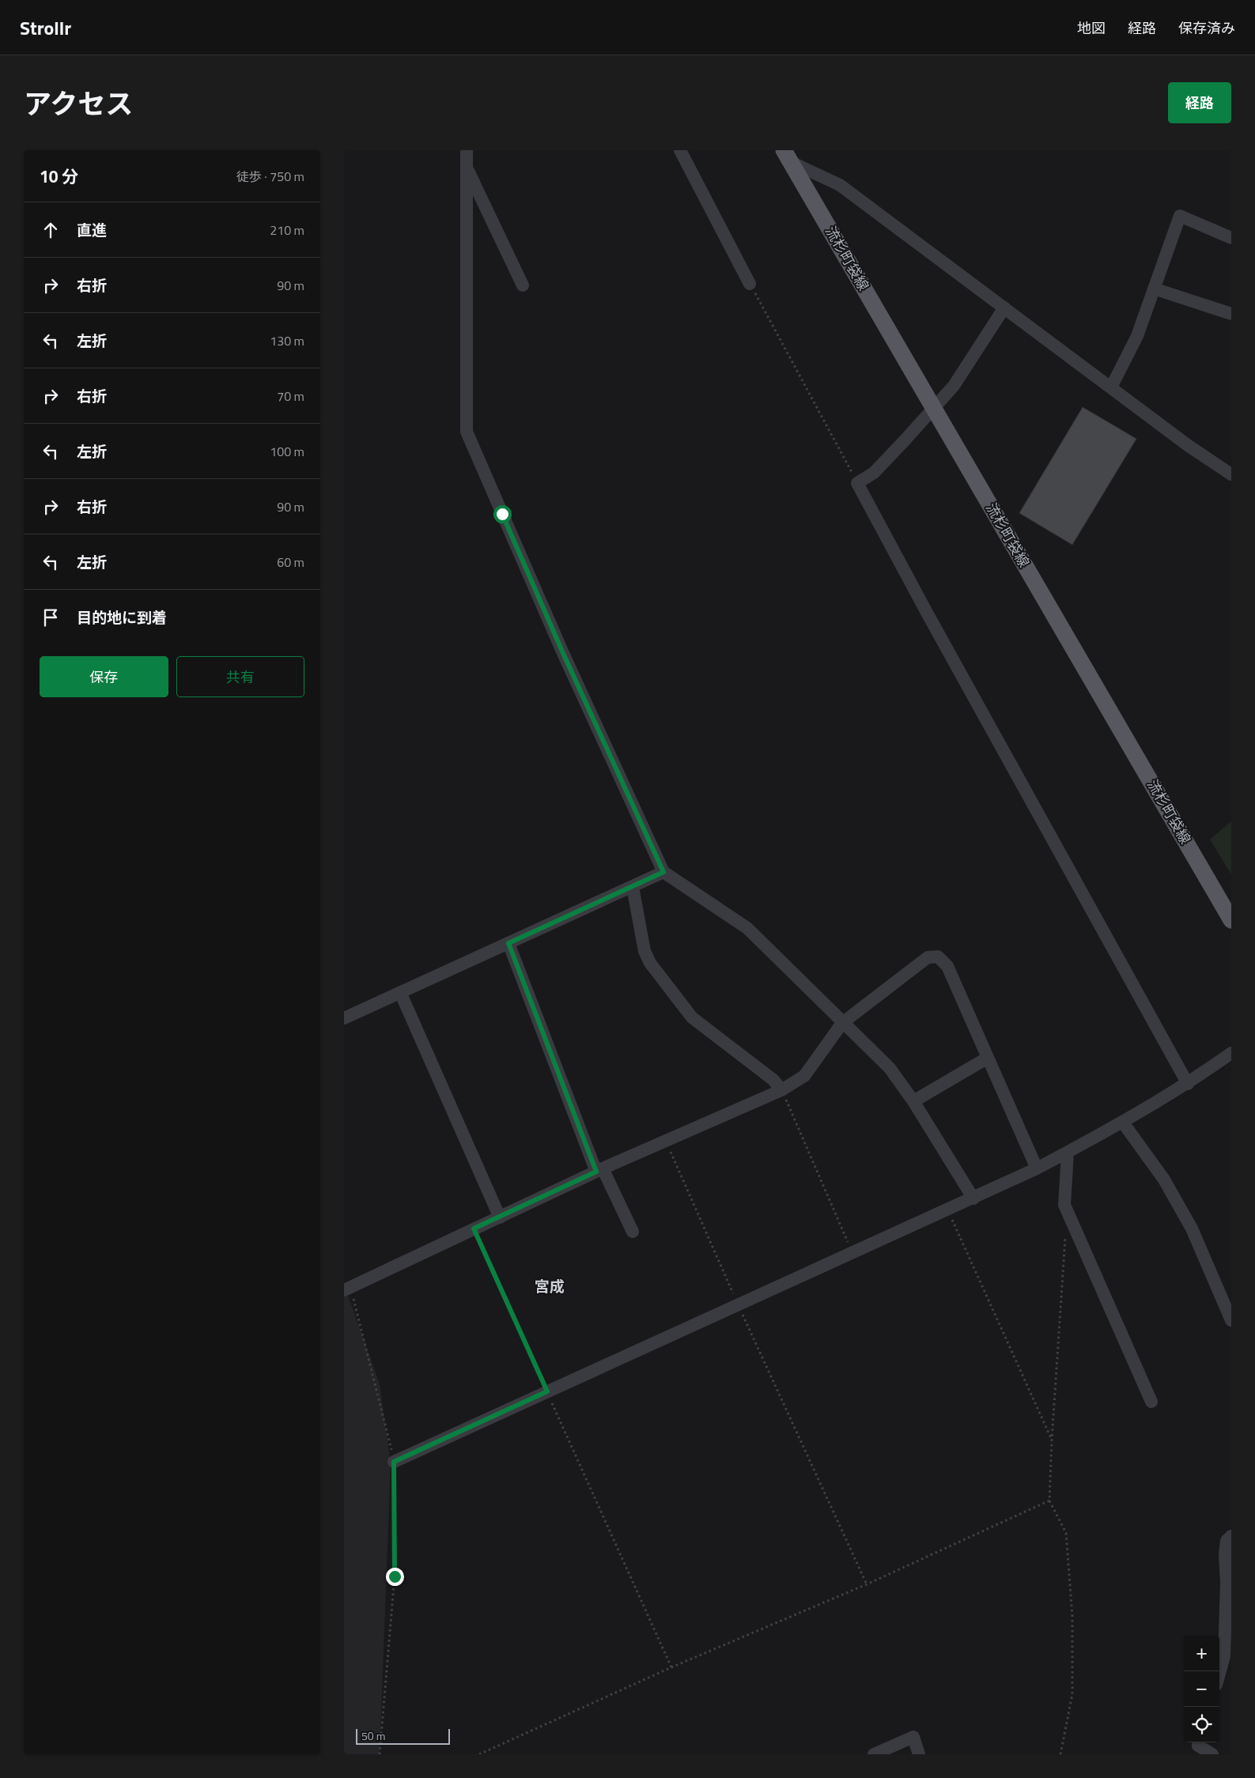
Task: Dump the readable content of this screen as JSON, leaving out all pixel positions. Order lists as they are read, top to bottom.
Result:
{
  "streets": {
    "main road": ["流杉町袋線"]
  },
  "districts": ["宮成"],
  "scale_bar": "50 m",
  "page": {
    "header": "Strollr",
    "nav": ["地図", "経路", "保存済み"],
    "title": "アクセス",
    "buttons": [
      "経路",
      ["保存", "共有"]
    ],
    "heading": ["10 分", "徒歩 · 750 m"],
    "list": [
      ["直進", "210 m"],
      ["右折", "90 m"],
      ["左折", "130 m"],
      ["右折", "70 m"],
      ["左折", "100 m"],
      ["右折", "90 m"],
      ["左折", "60 m"],
      "目的地に到着"
    ],
    "map_buttons": ["+", "−"],
    "scale": "50 m"
  }
}
